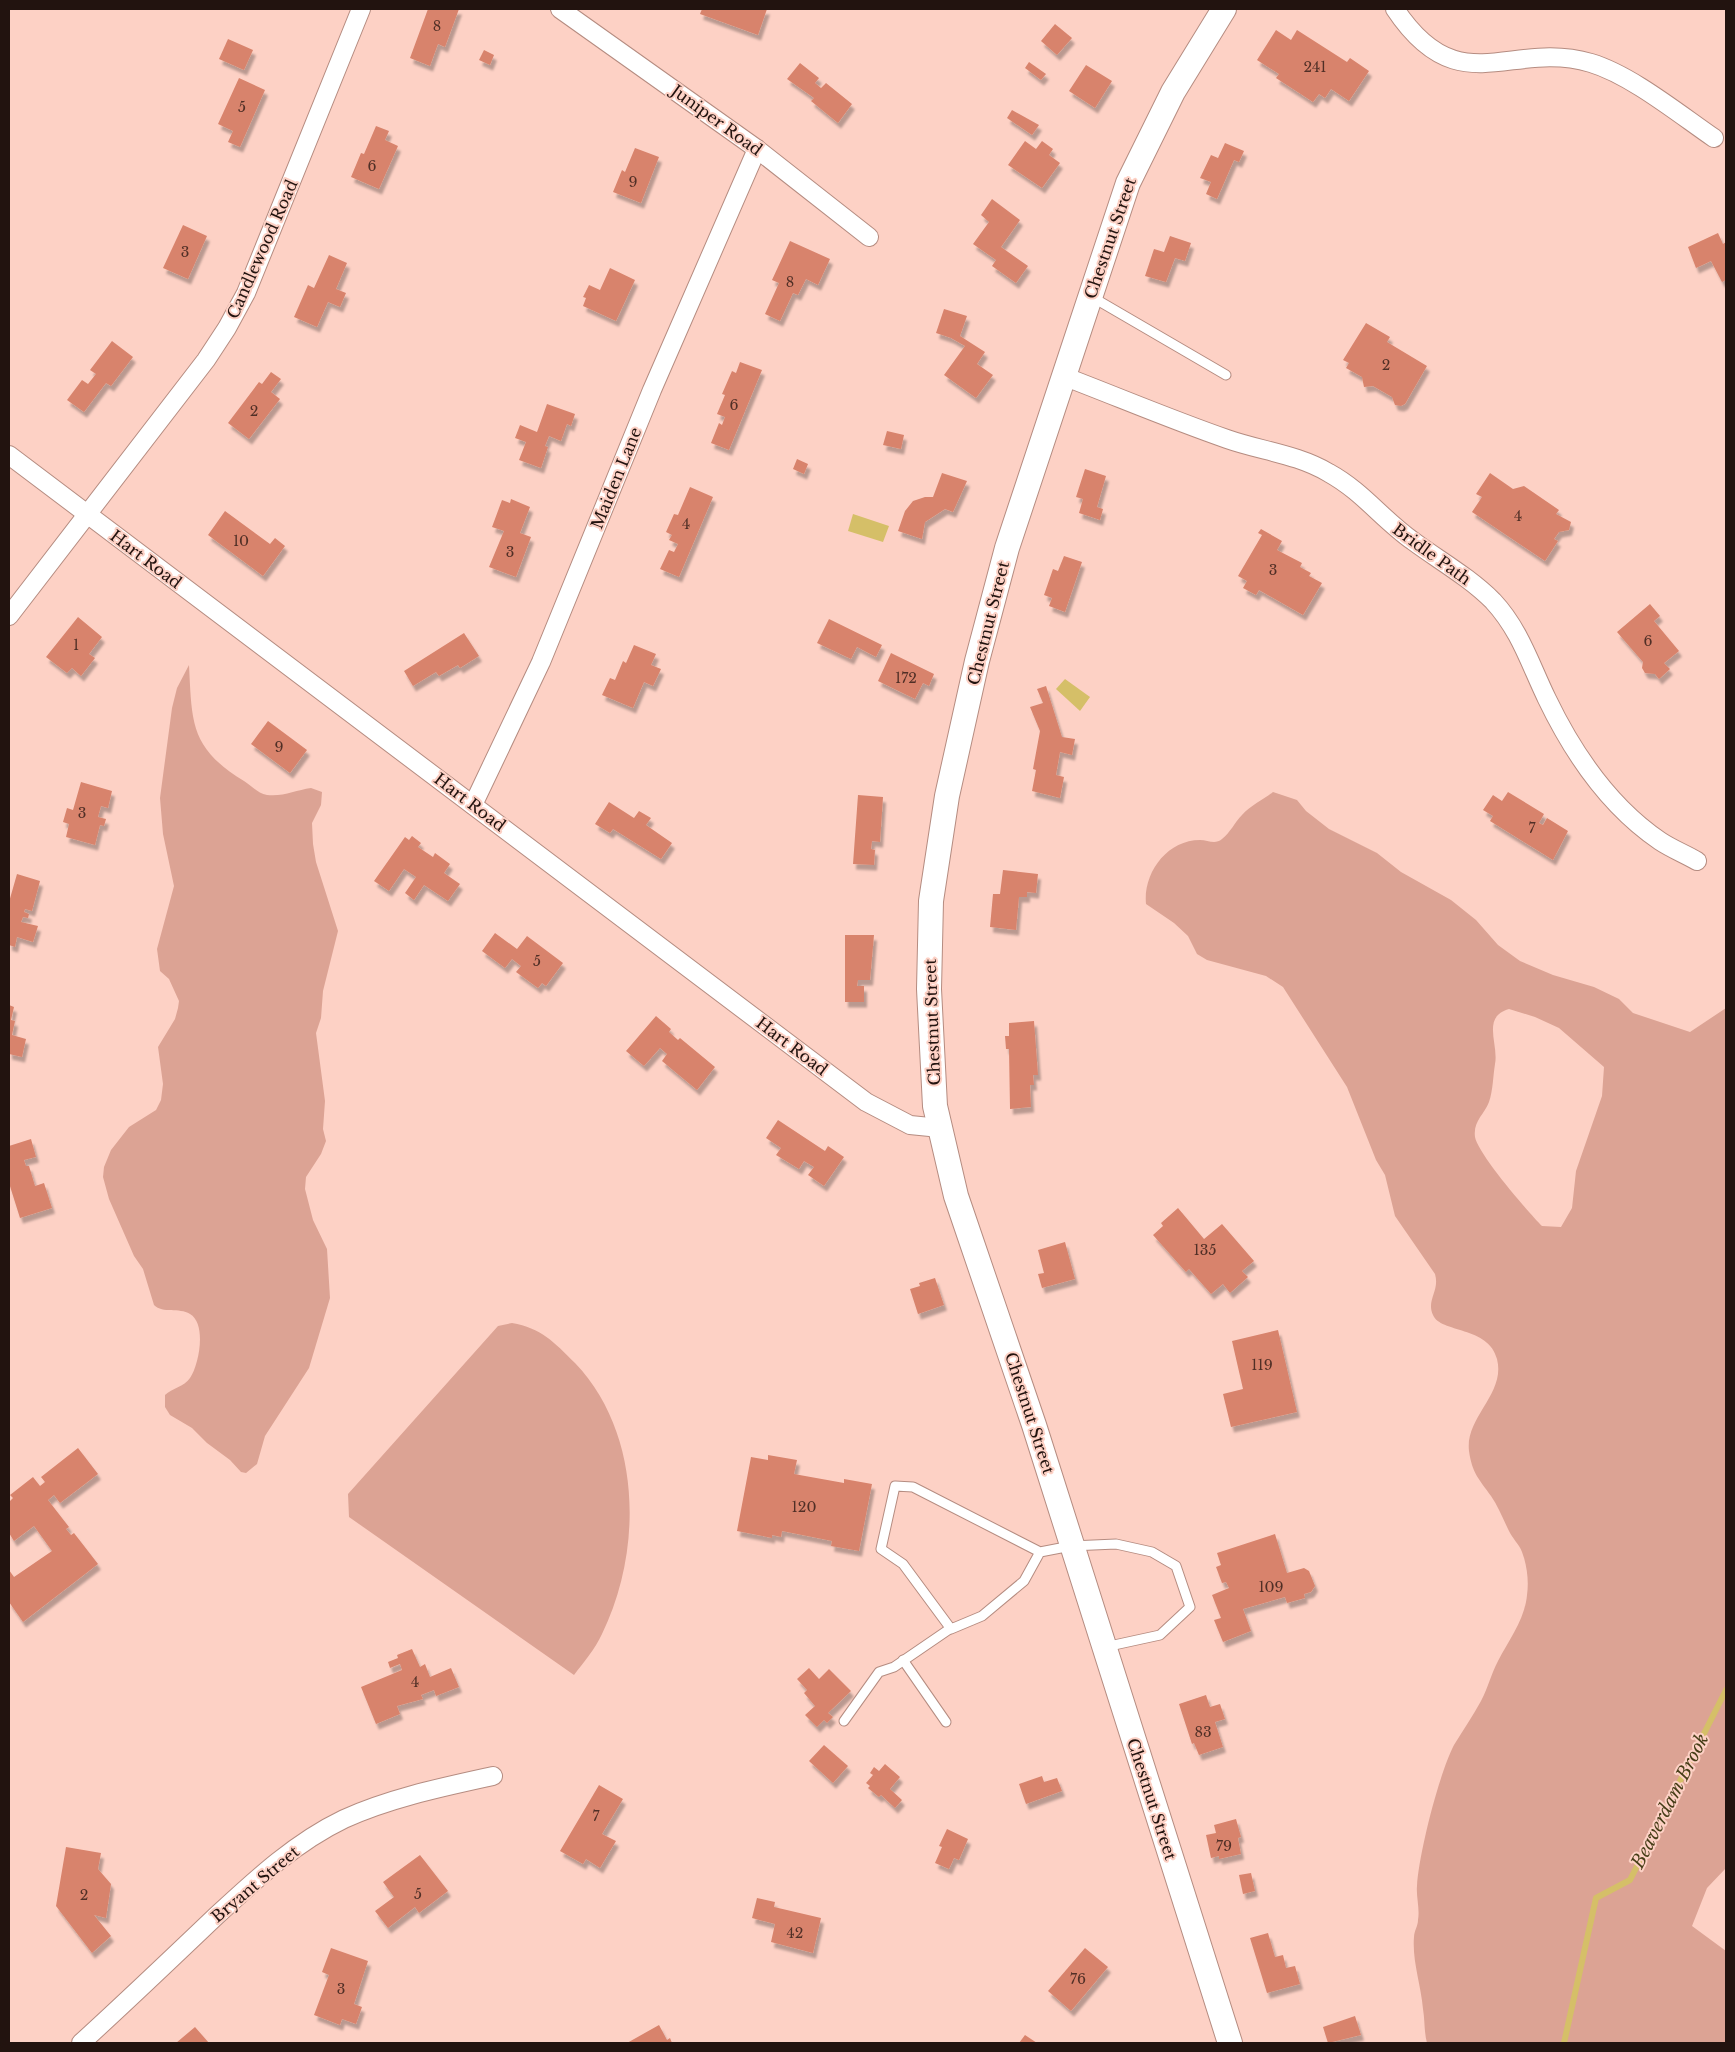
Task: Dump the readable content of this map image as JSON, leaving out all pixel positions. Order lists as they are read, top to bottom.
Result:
{
  "streets": {
    "street": [
      "Juniper Road",
      "Chestnut Street",
      "Candlewood Road",
      "Maiden Lane",
      "Bridle Path",
      "Hart Road",
      "Bryant Street"
    ]
  },
  "crossings": [
    ["Juniper Road", "Maiden Lane"],
    ["Chestnut Street", "Bridle Path"],
    ["Chestnut Street", "Hart Road"],
    ["Candlewood Road", "Hart Road"],
    ["Maiden Lane", "Hart Road"]
  ],
  "water": ["Beaverdam Brook"],
  "house_numbers": [
    "8",
    "241",
    "5",
    "6",
    "9",
    "3",
    "8",
    "2",
    "6",
    "2",
    "4",
    "4",
    "10",
    "3",
    "3",
    "6",
    "1",
    "172",
    "9",
    "3",
    "7",
    "5",
    "135",
    "119",
    "120",
    "109",
    "4",
    "83",
    "7",
    "79",
    "5",
    "2",
    "42",
    "76",
    "3"
  ]
}
